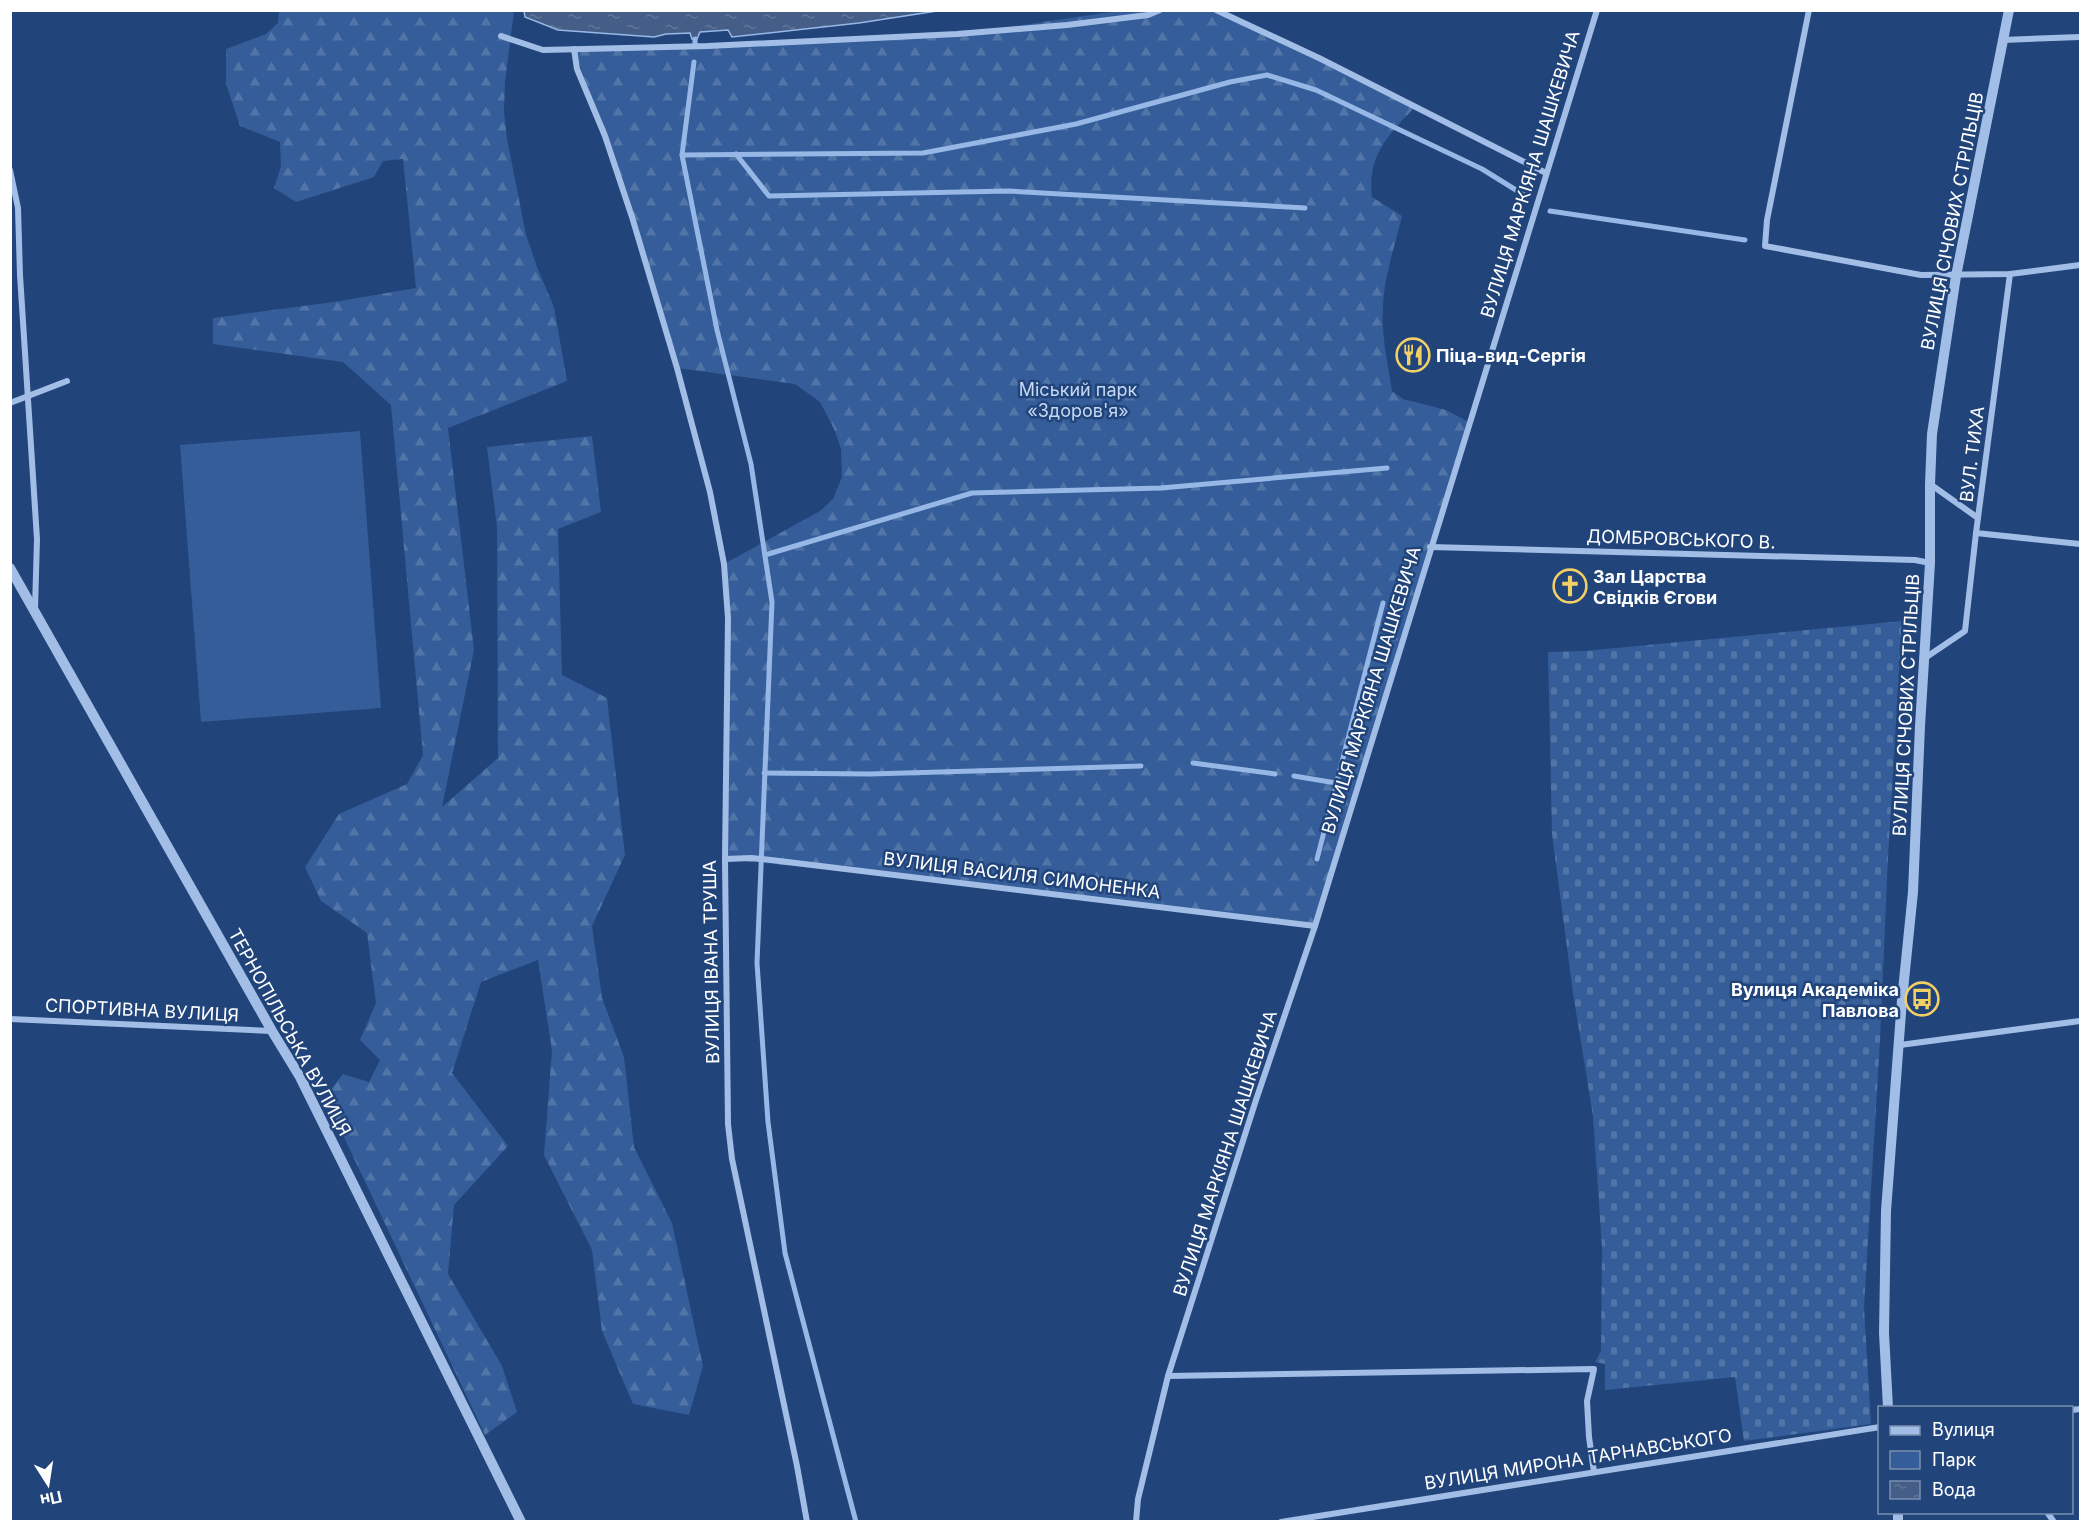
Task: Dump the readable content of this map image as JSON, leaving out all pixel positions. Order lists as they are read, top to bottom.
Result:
{
  "streets": {
    "street": [
      "ВУЛИЦЯ МАРКІЯНА ШАШКЕВИЧА",
      "ВУЛИЦЯ СІЧОВИХ СТРІЛЬЦІВ",
      "ВУЛ. ТИХА",
      "ДОМБРОВСЬКОГО В.",
      "ВУЛИЦЯ ВАСИЛЯ СИМОНЕНКА",
      "ВУЛИЦЯ ІВАНА ТРУША",
      "СПОРТИВНА ВУЛИЦЯ",
      "ТЕРНОПІЛЬСЬКА ВУЛИЦЯ",
      "ВУЛИЦЯ МИРОНА ТАРНАВСЬКОГО"
    ]
  },
  "crossings": [
    ["ВУЛИЦЯ МАРКІЯНА ШАШКЕВИЧА", "ДОМБРОВСЬКОГО В."],
    ["ВУЛИЦЯ МАРКІЯНА ШАШКЕВИЧА", "ВУЛИЦЯ ВАСИЛЯ СИМОНЕНКА"],
    ["ВУЛИЦЯ СІЧОВИХ СТРІЛЬЦІВ", "ВУЛ. ТИХА"],
    ["ВУЛИЦЯ СІЧОВИХ СТРІЛЬЦІВ", "ДОМБРОВСЬКОГО В."],
    ["ВУЛИЦЯ ВАСИЛЯ СИМОНЕНКА", "ВУЛИЦЯ ІВАНА ТРУША"],
    ["СПОРТИВНА ВУЛИЦЯ", "ТЕРНОПІЛЬСЬКА ВУЛИЦЯ"]
  ],
  "parks": ["Міський парк «Здоров'я»"],
  "places": {
    "restaurant": ["Піца-вид-Сергія"],
    "church": ["Зал Царства Свідків Єгови"],
    "bus stop": ["Вулиця Академіка Павлова"]
  },
  "legend": ["Вулиця", "Парк", "Вода"],
  "north": "bottom"
}
